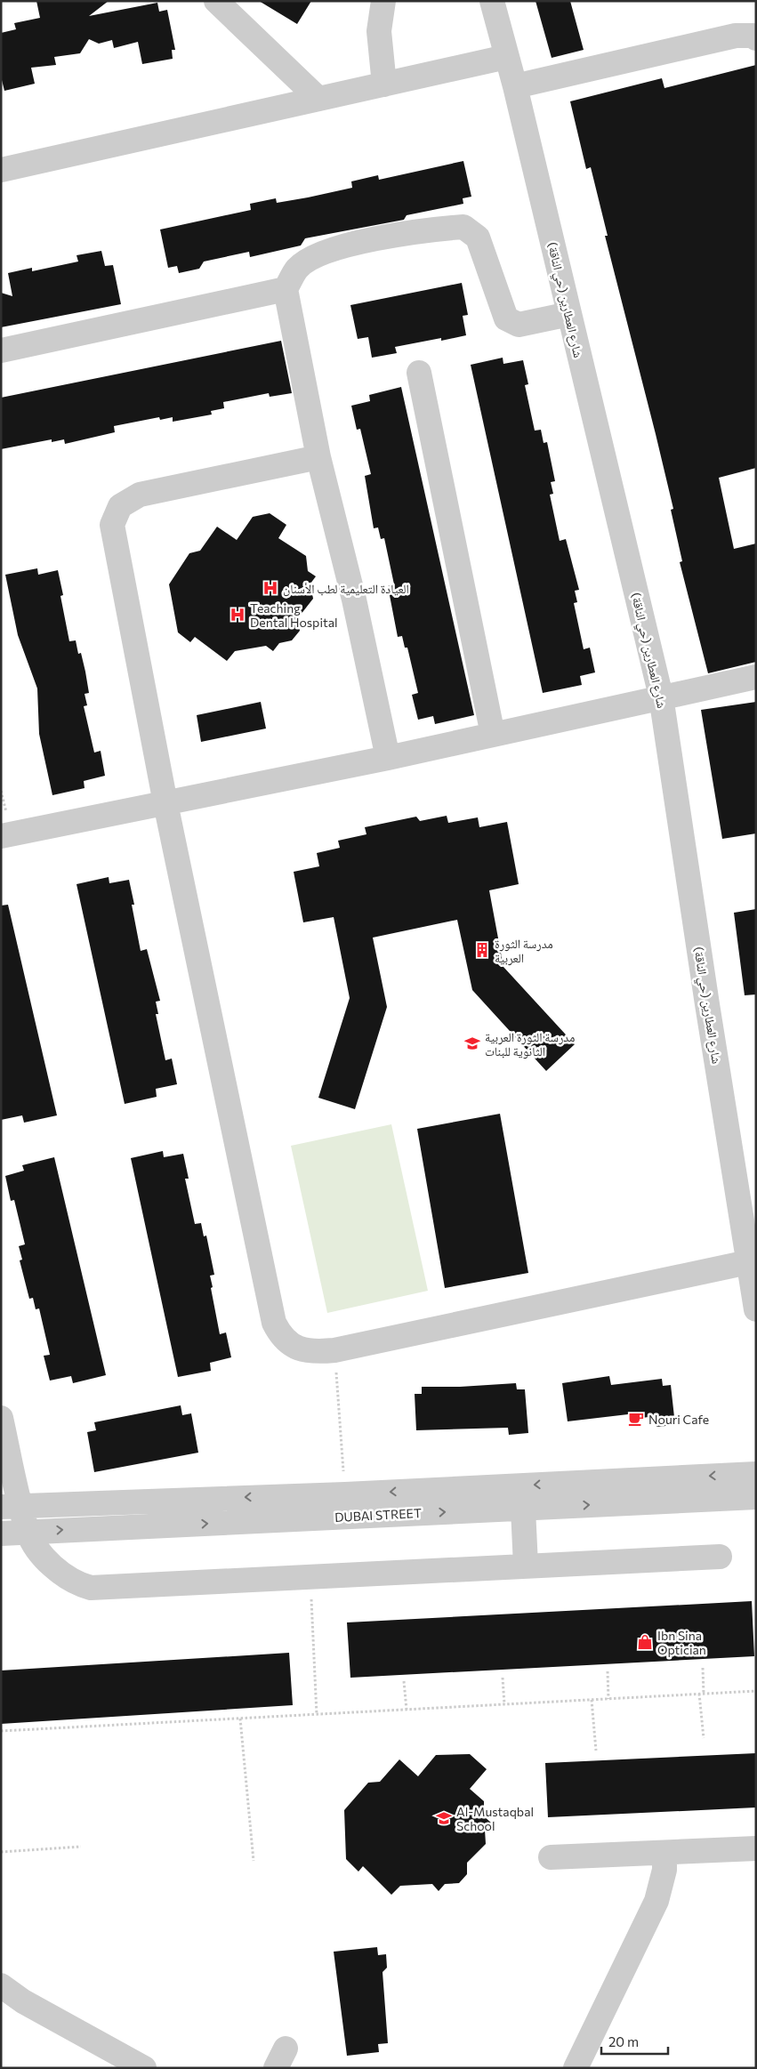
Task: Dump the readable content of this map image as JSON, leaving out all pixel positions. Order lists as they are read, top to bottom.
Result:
{
  "streets": {
    "street": ["شارع العطارين (حي الناقة)", "DUBAI STREET"]
  },
  "places": {
    "hospital": ["العيادة التعليمية لطب الأسنان", "Teaching Dental Hospital"],
    "building": ["مدرسة الثورة العربية"],
    "school or university": ["مدرسة الثورة العربية الثانوية للبنات", "Al-Mustaqbal School"],
    "cafe": ["Nouri Cafe"],
    "shop": ["Ibn Sina Optician"]
  },
  "scale_bar": "20 m"
}
